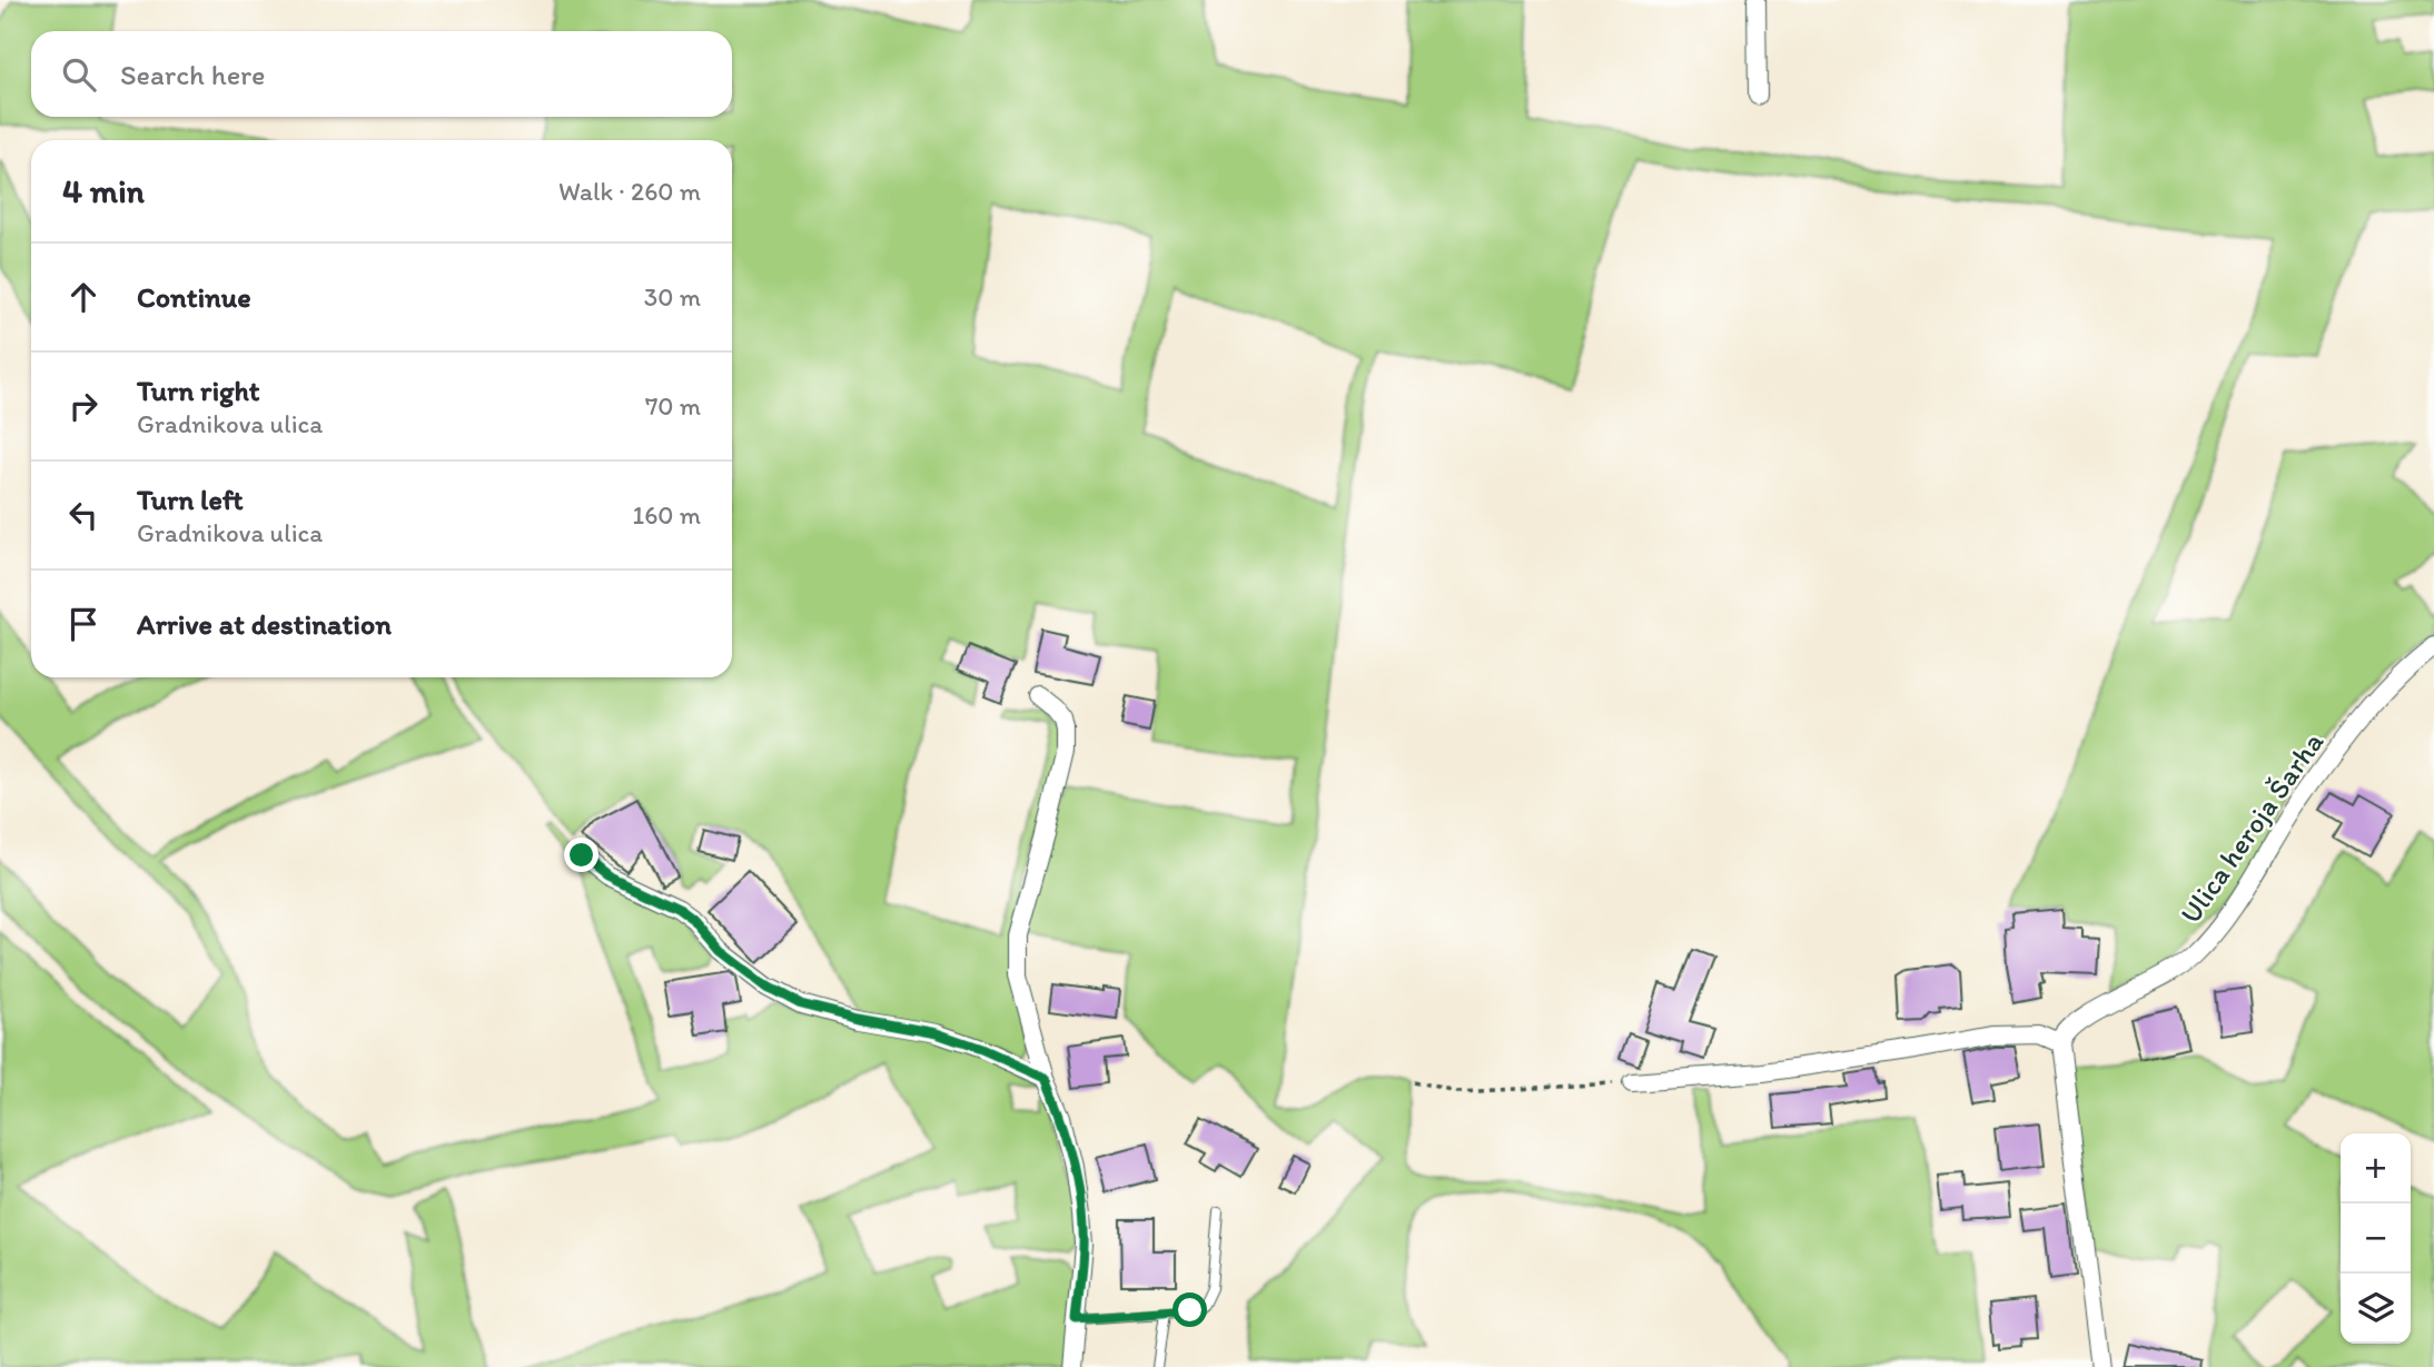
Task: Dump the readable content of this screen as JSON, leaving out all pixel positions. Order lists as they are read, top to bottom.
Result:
{
  "streets": {
    "street": ["Ulica heroja Šarha"]
  },
  "page": {
    "search": "Search here",
    "heading": ["4 min", "Walk · 260 m"],
    "list": [
      ["Continue", "30 m"],
      ["Turn right", "Gradnikova ulica", "70 m"],
      ["Turn left", "Gradnikova ulica", "160 m"],
      "Arrive at destination"
    ],
    "map_buttons": ["+", "−"]
  }
}
